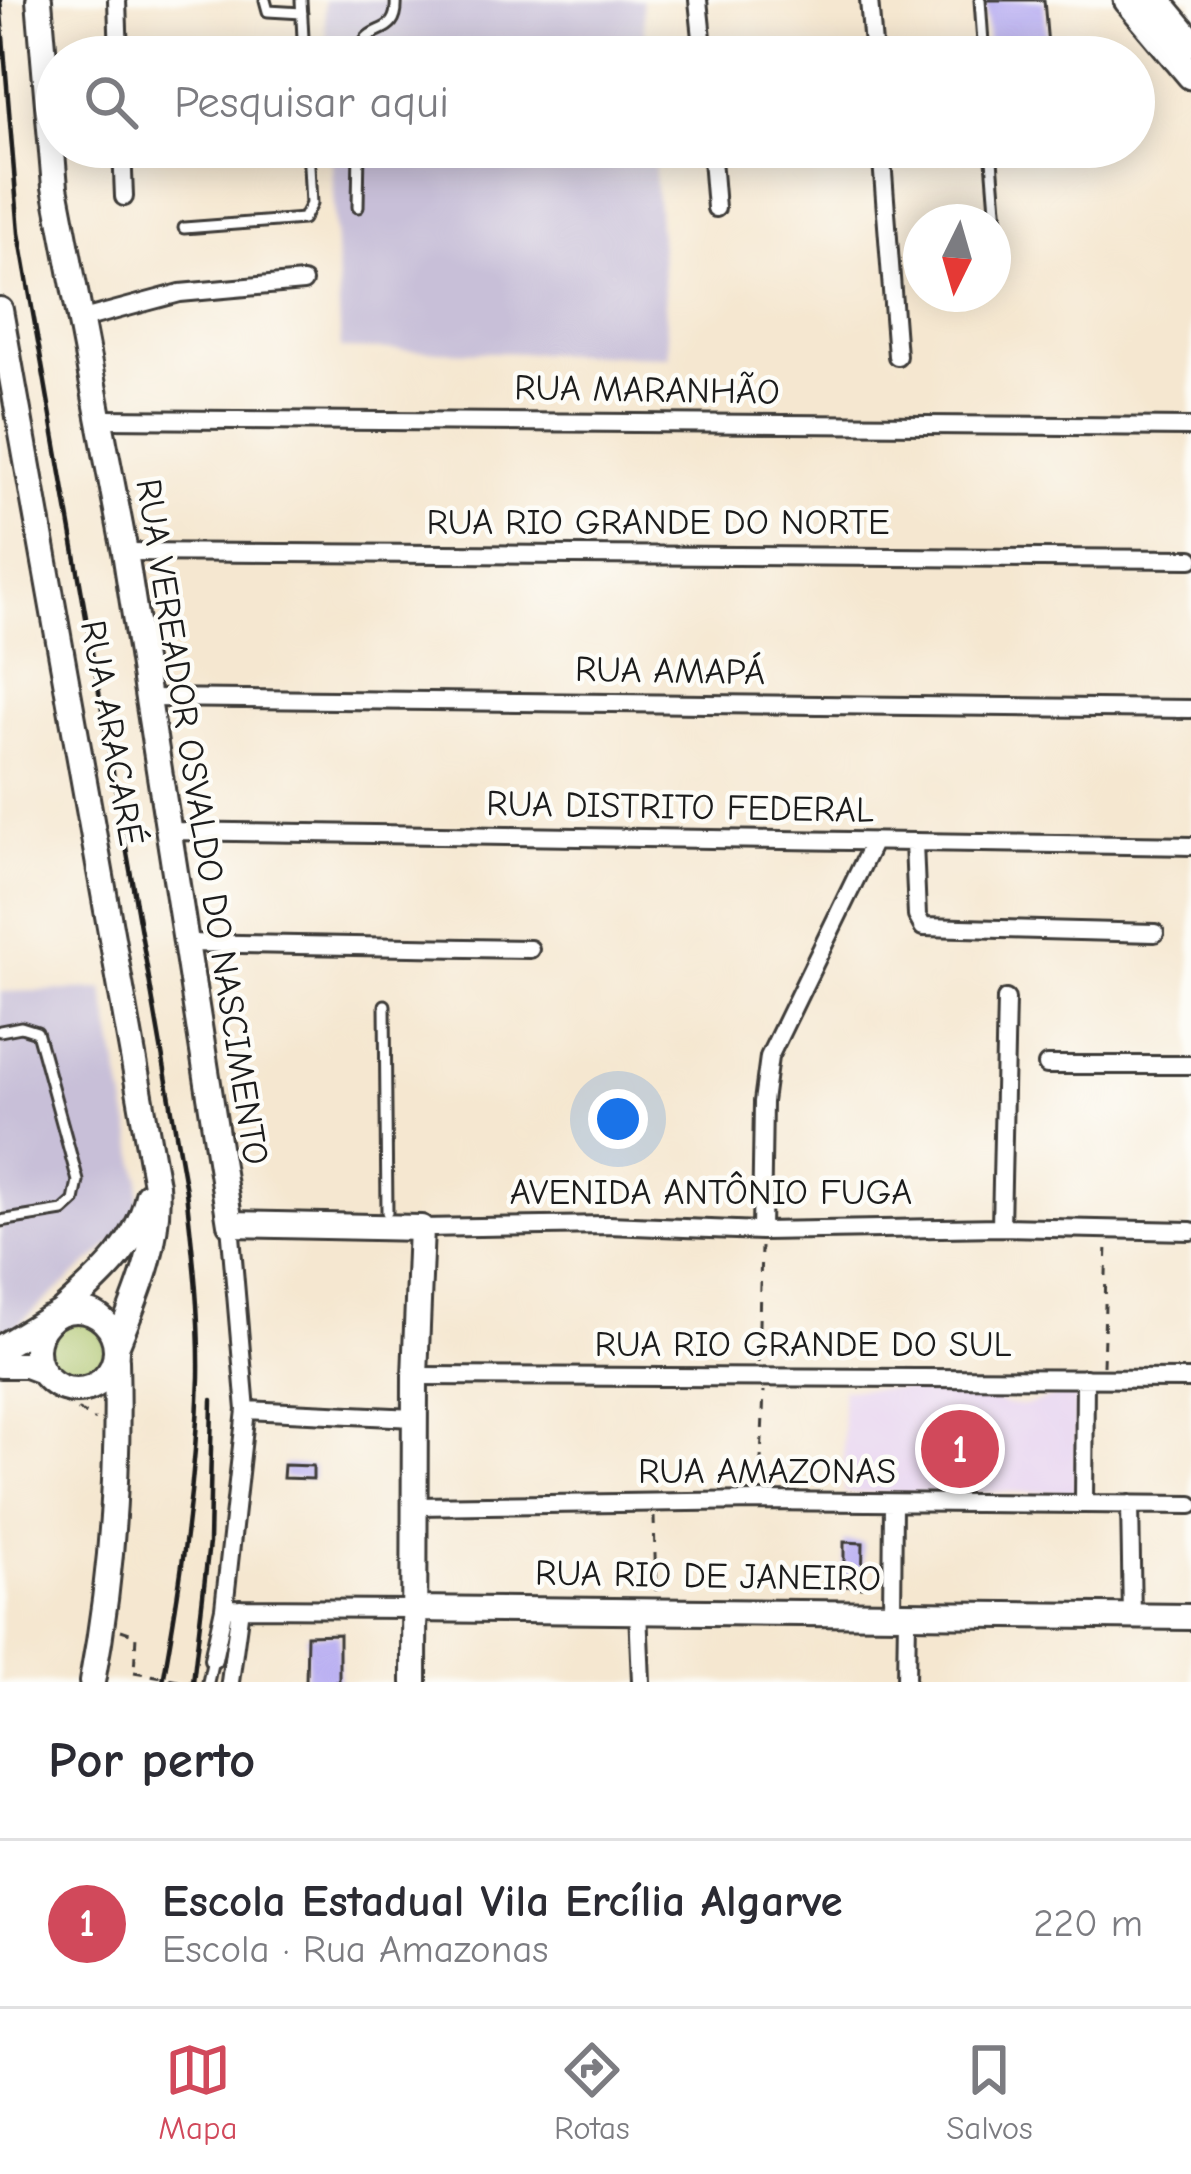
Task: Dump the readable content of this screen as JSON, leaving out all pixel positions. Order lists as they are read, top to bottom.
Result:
{
  "streets": {
    "street": [
      "RUA MARANHÃO",
      "RUA RIO GRANDE DO NORTE",
      "RUA AMAPÁ",
      "RUA ARACARÉ",
      "RUA DISTRITO FEDERAL",
      "RUA VEREADOR OSVALDO DO NASCIMENTO",
      "AVENIDA ANTÔNIO FUGA",
      "RUA RIO GRANDE DO SUL",
      "RUA AMAZONAS",
      "RUA RIO DE JANEIRO"
    ]
  },
  "crossings": [
    ["RUA MARANHÃO", "RUA VEREADOR OSVALDO DO NASCIMENTO"],
    ["RUA RIO GRANDE DO NORTE", "RUA VEREADOR OSVALDO DO NASCIMENTO"],
    ["RUA AMAPÁ", "RUA VEREADOR OSVALDO DO NASCIMENTO"],
    ["RUA DISTRITO FEDERAL", "RUA VEREADOR OSVALDO DO NASCIMENTO"],
    ["RUA VEREADOR OSVALDO DO NASCIMENTO", "AVENIDA ANTÔNIO FUGA"],
    ["RUA VEREADOR OSVALDO DO NASCIMENTO", "RUA RIO DE JANEIRO"]
  ],
  "north": "bottom",
  "page": {
    "search": "Pesquisar aqui",
    "pins": "1",
    "heading": "Por perto",
    "list": [
      {
        "mark": "1",
        "name": "Escola Estadual Vila Ercília Algarve",
        "note": "Escola · Rua Amazonas",
        "value": "220 m"
      }
    ],
    "nav": ["Mapa", "Rotas", "Salvos"]
  }
}
